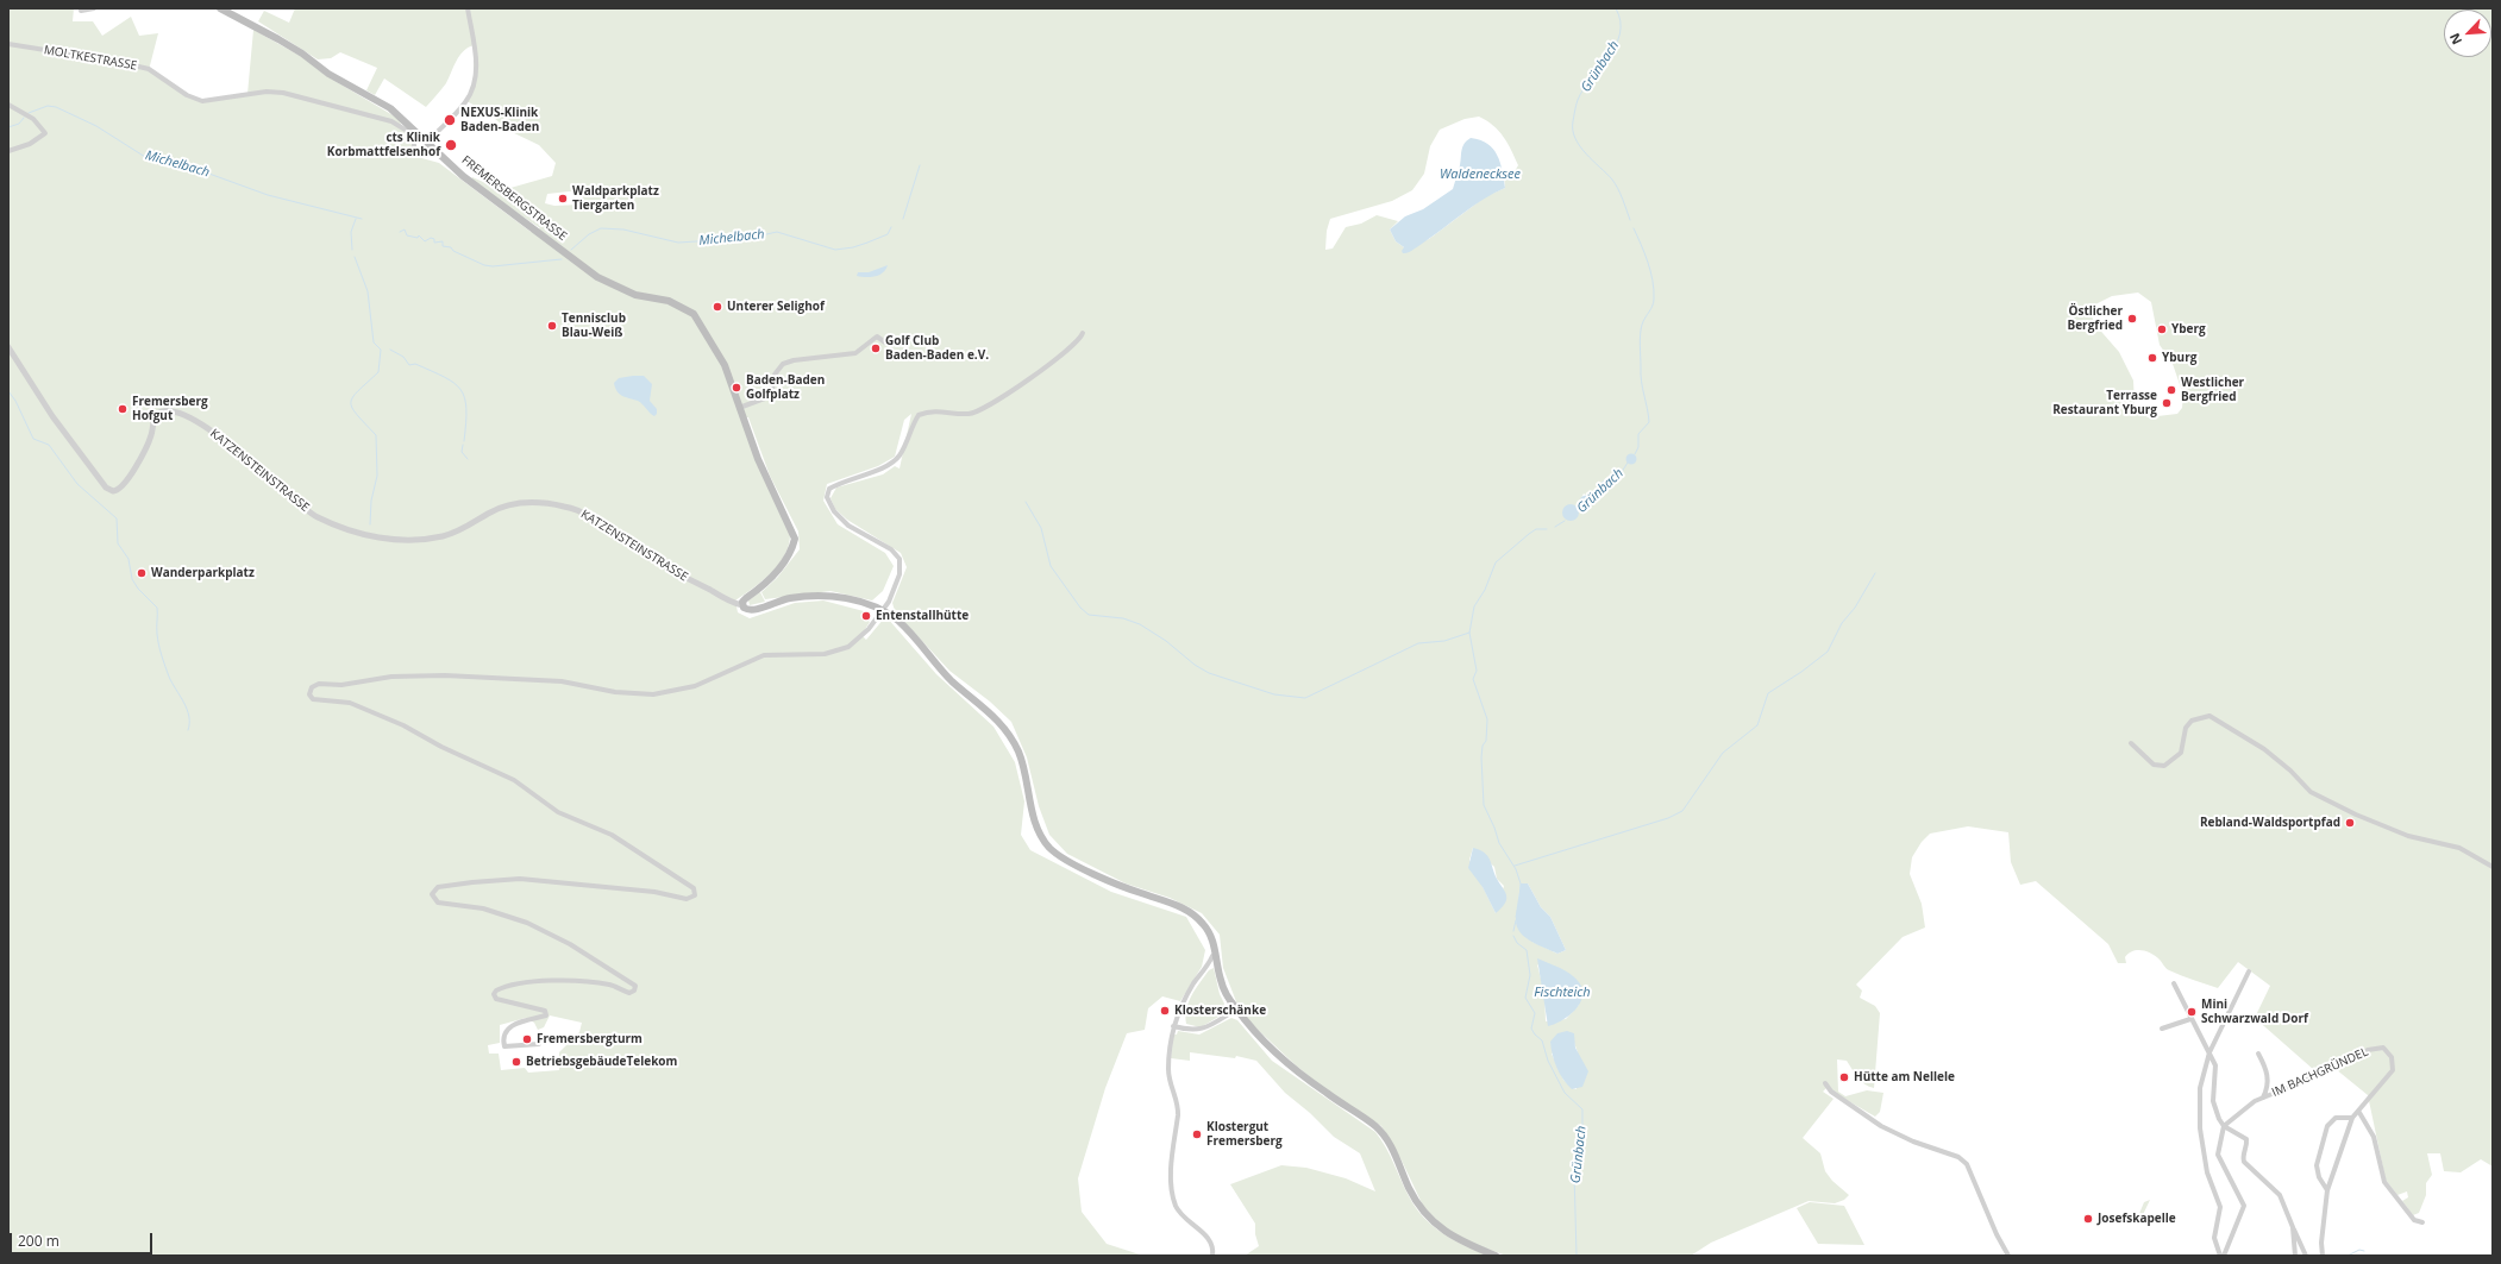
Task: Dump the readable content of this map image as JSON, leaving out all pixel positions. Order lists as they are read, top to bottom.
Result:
{
  "streets": {
    "main road": ["FREMERSBERGSTRASSE"],
    "street": ["MOLTKESTRASSE", "KATZENSTEINSTRASSE", "IM BACHGRÜNDEL"]
  },
  "crossings": [
    ["MOLTKESTRASSE", "FREMERSBERGSTRASSE"],
    ["FREMERSBERGSTRASSE", "KATZENSTEINSTRASSE"]
  ],
  "water": [
    "Grünbach",
    "Michelbach",
    "Waldenecksee",
    "Fischteich"
  ],
  "places": [
    "NEXUS-Klinik Baden-Baden",
    "cts Klinik Korbmattfelsenhof",
    "Waldparkplatz Tiergarten",
    "Unterer Selighof",
    "Östlicher Bergfried",
    "Tennisclub Blau-Weiß",
    "Yberg",
    "Golf Club Baden-Baden e.V.",
    "Yburg",
    "Baden-Baden Golfplatz",
    "Westlicher Bergfried",
    "Terrasse Restaurant Yburg",
    "Fremersberg Hofgut",
    "Wanderparkplatz",
    "Entenstallhütte",
    "Rebland-Waldsportpfad",
    "Klosterschänke",
    "Mini Schwarzwald Dorf",
    "Fremersbergturm",
    "BetriebsgebäudeTelekom",
    "Hütte am Nellele",
    "Klostergut Fremersberg",
    "Josefskapelle"
  ],
  "scale_bar": "200 m",
  "north": "bottom left"
}
